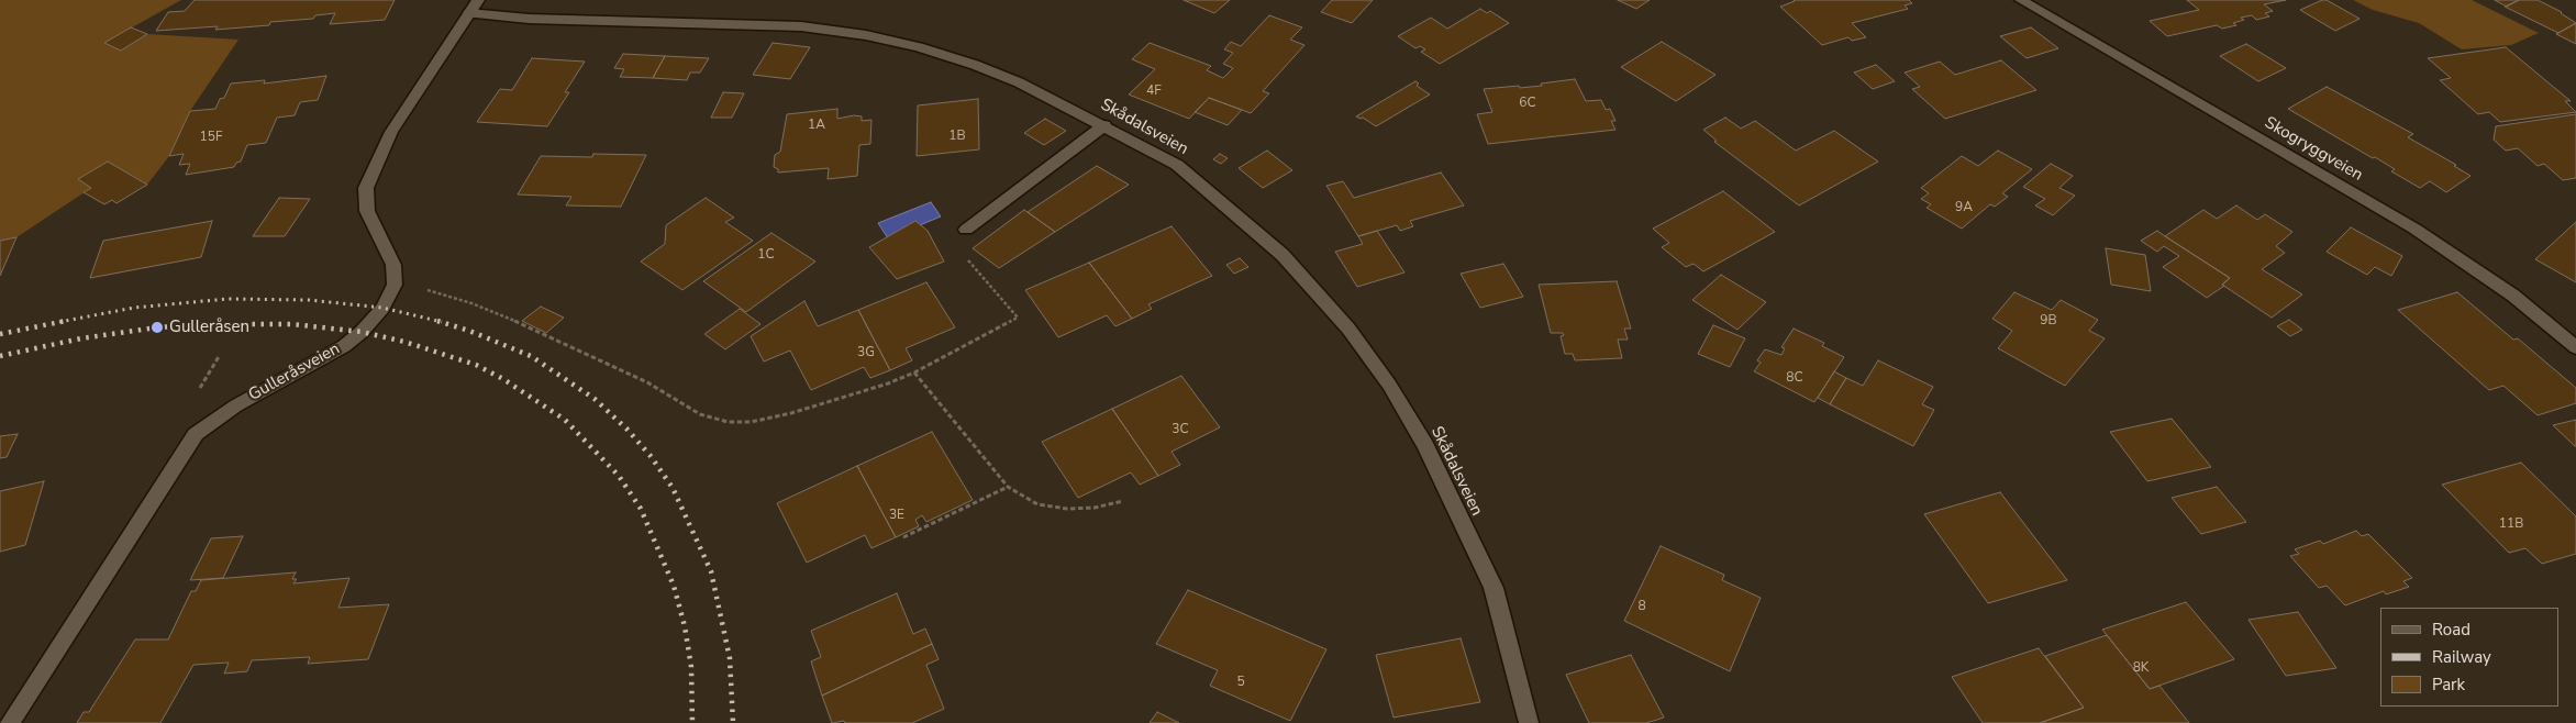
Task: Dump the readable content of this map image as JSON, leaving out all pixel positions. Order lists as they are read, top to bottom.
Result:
{
  "streets": {
    "street": ["Skådalsveien", "Skogryggveien", "Gulleråsveien"]
  },
  "places": ["Gulleråsen"],
  "house_numbers": [
    "4F",
    "6C",
    "1A",
    "1B",
    "15F",
    "9A",
    "1C",
    "9B",
    "3G",
    "8C",
    "3C",
    "3E",
    "11B",
    "8",
    "8K",
    "5"
  ],
  "legend": ["Road", "Railway", "Park"]
}
